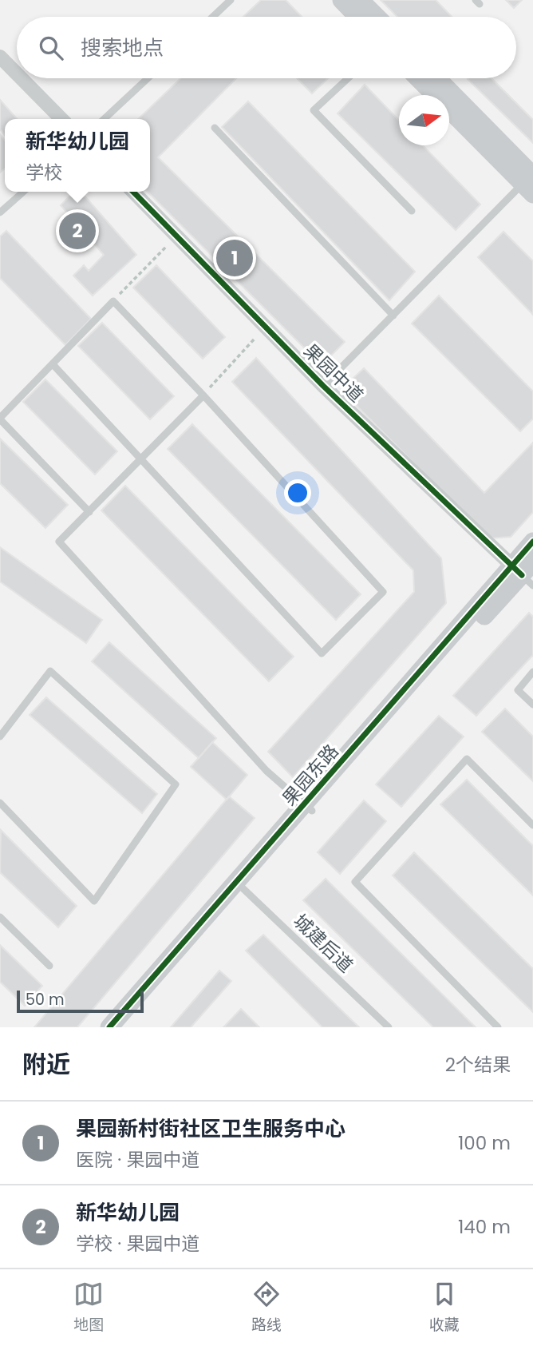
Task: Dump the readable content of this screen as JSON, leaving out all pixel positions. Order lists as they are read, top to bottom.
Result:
{
  "streets": {
    "street": ["果园中道", "果园东路"],
    "lane": ["城建后道"]
  },
  "crossings": [
    ["果园中道", "果园东路"],
    ["果园东路", "城建后道"]
  ],
  "scale_bar": "50 m",
  "north": "right",
  "page": {
    "search": "搜索地点",
    "popup": ["新华幼儿园", "学校"],
    "pins": ["2", "1"],
    "scale": "50 m",
    "heading": ["附近", "2个结果"],
    "list": [
      {
        "mark": "1",
        "name": "果园新村街社区卫生服务中心",
        "note": "医院 · 果园中道",
        "value": "100 m"
      },
      {
        "mark": "2",
        "name": "新华幼儿园",
        "note": "学校 · 果园中道",
        "value": "140 m"
      }
    ],
    "nav": ["地图", "路线", "收藏"]
  }
}
